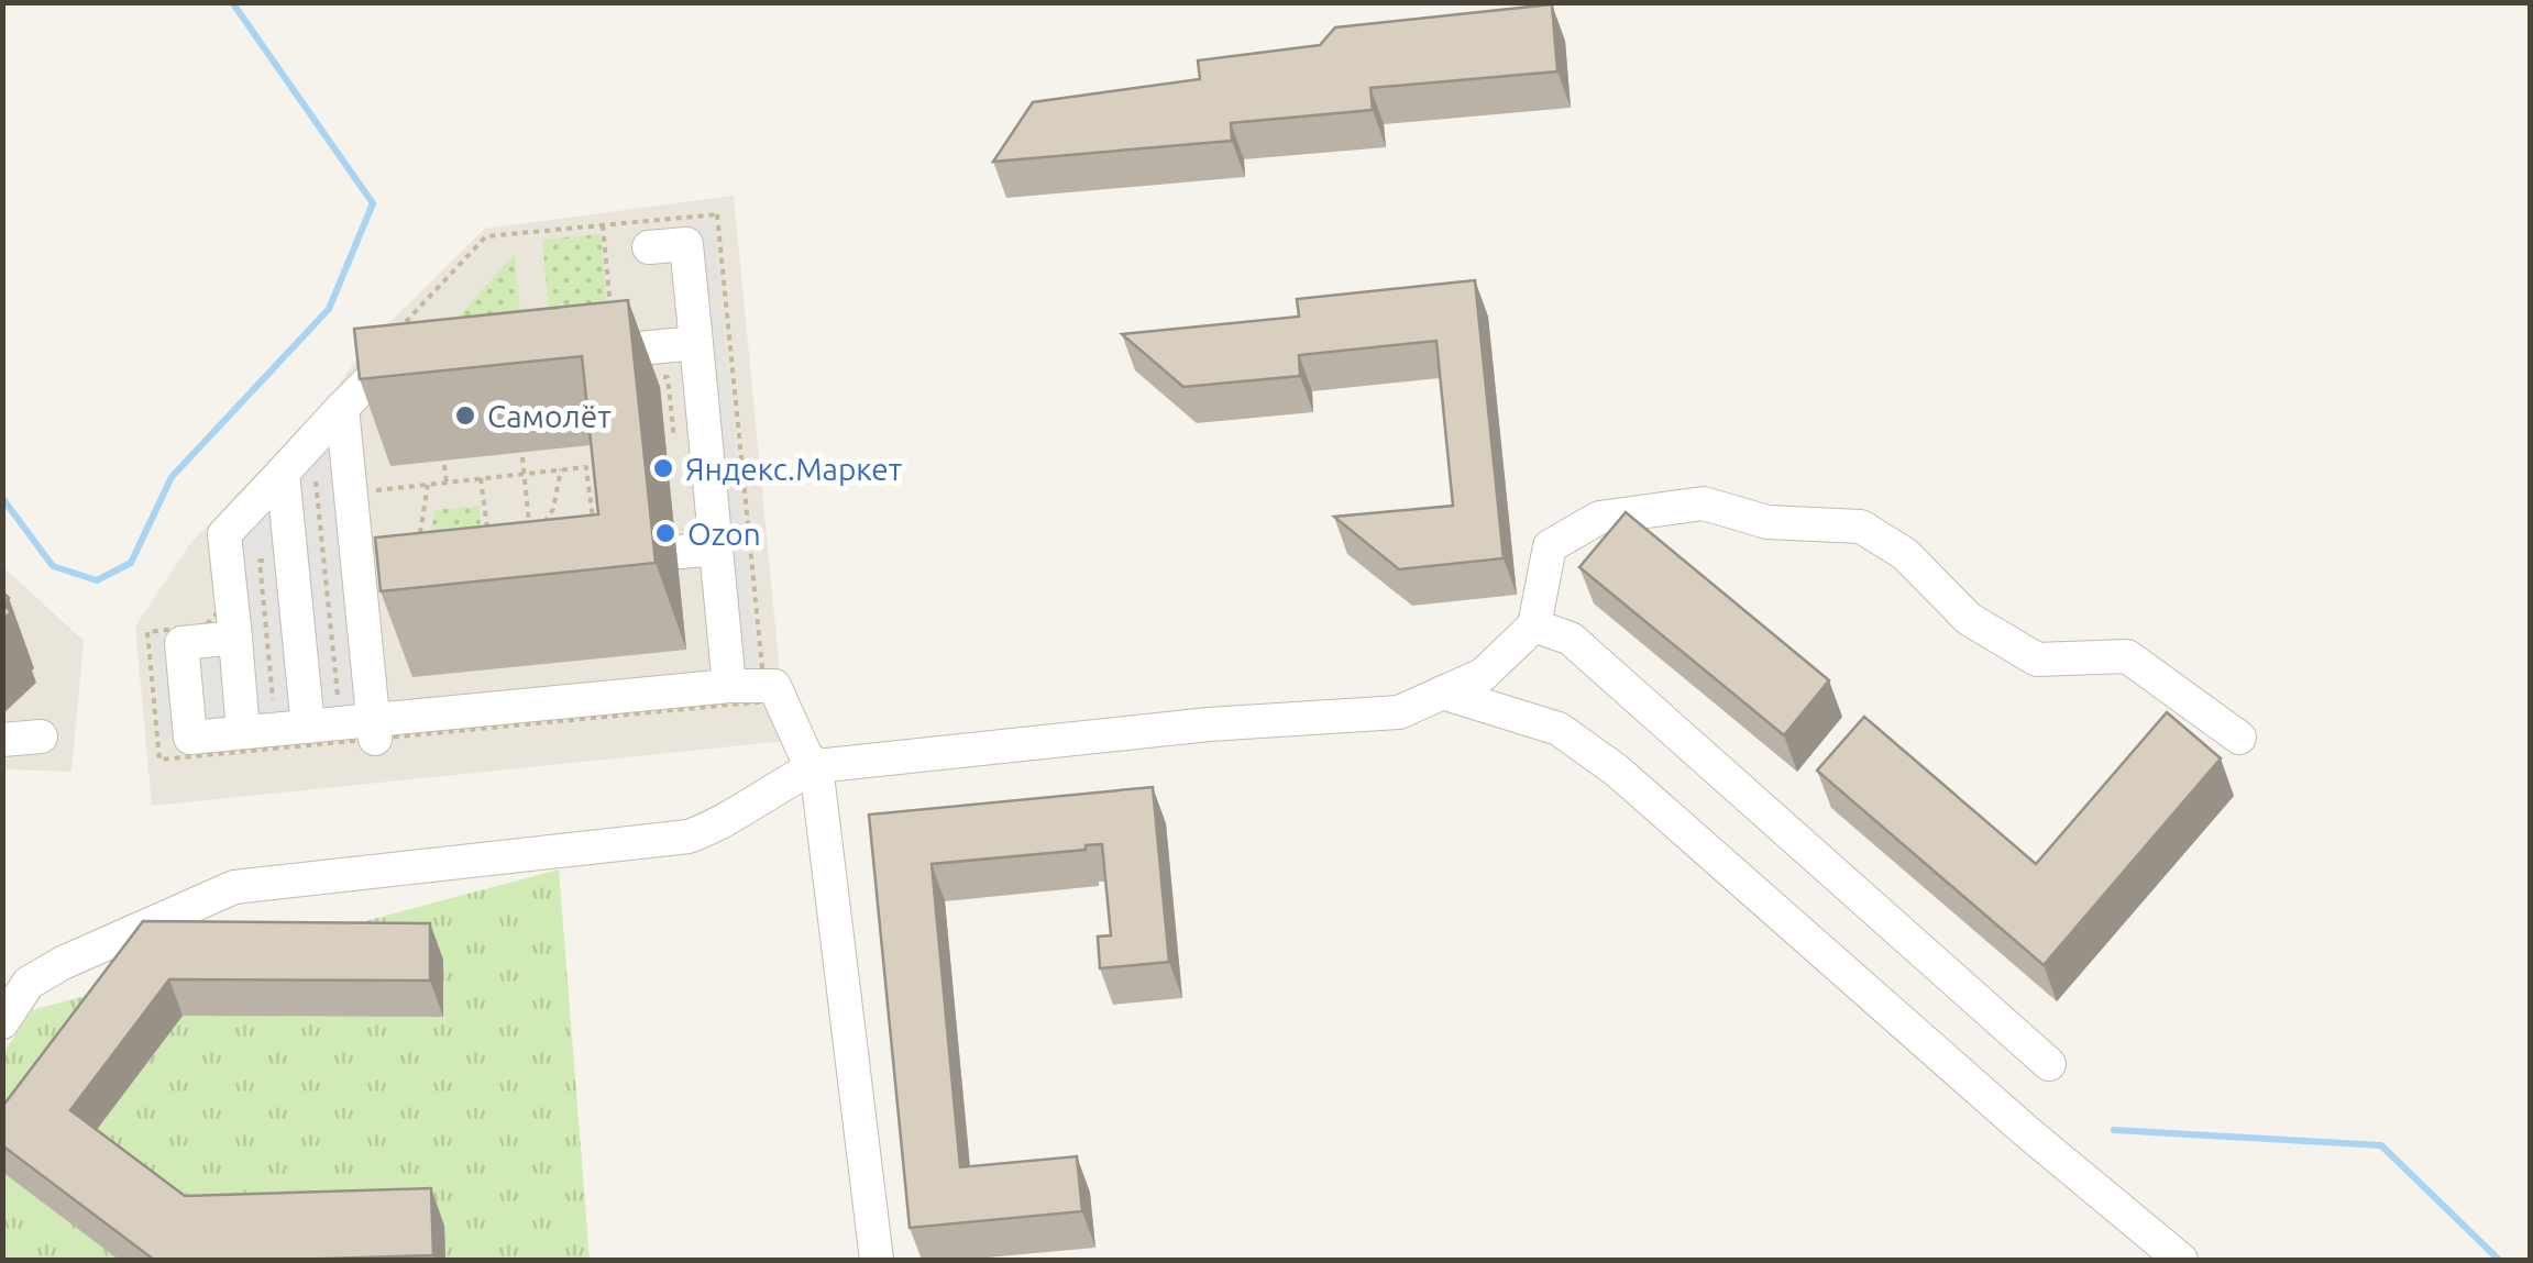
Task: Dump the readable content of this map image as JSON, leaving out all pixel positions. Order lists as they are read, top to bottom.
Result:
{
  "places": ["Самолёт", "Яндекс.Маркет", "Ozon"]
}
